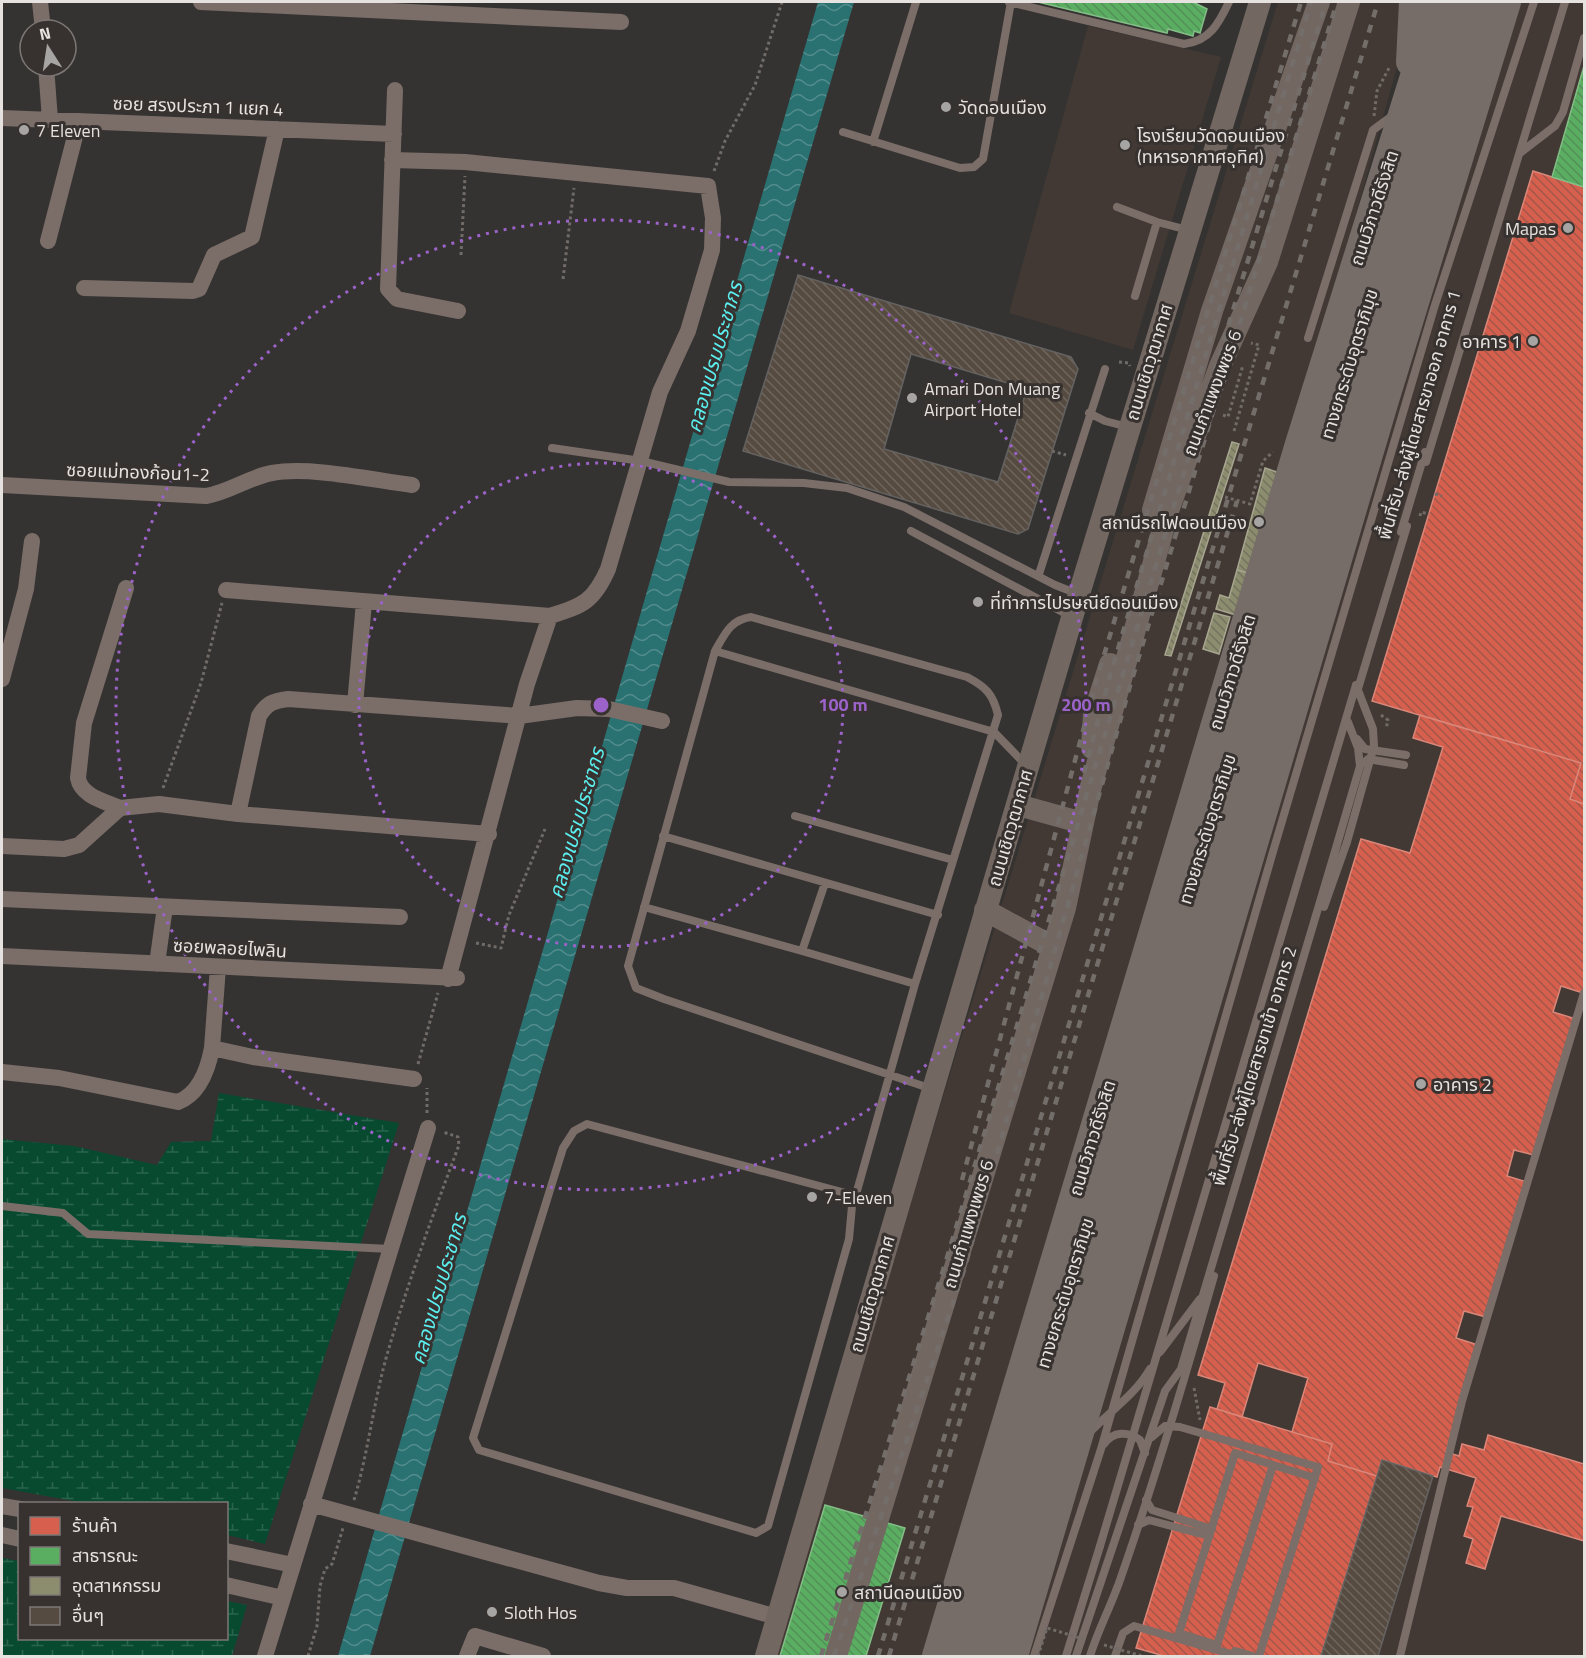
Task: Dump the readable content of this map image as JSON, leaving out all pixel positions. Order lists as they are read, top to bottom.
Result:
{
  "streets": {
    "highway": ["ถนนวิภาวดีรังสิต", "ทางยกระดับอุตราภิมุข"],
    "main road": ["ถนนเชิดวุฒากาศ", "ถนนกำแพงเพชร 6"],
    "street": ["ซอย สรงประภา 1 แยก 4", "ซอยแม่ทองก้อน1-2", "ซอยพลอยไพลิน"],
    "lane": ["พื้นที่รับ-ส่งผู้โดยสารขาออก อาคาร 1", "พื้นที่รับ-ส่งผู้โดยสารขาเข้า อาคาร 2"]
  },
  "water": ["คลองเปรมประชากร"],
  "places": [
    "วัดดอนเมือง",
    "7 Eleven",
    "โรงเรียนวัดดอนเมือง (ทหารอากาศอุทิศ)",
    "Mapas",
    "อาคาร 1",
    "Amari Don Muang Airport Hotel",
    "สถานีรถไฟดอนเมือง",
    "ที่ทำการไปรษณีย์ดอนเมือง",
    "อาคาร 2",
    "7-Eleven",
    "สถานีดอนเมือง",
    "Sloth Hos"
  ],
  "legend": [
    "ร้านค้า",
    "สาธารณะ",
    "อุตสาหกรรม",
    "อื่นๆ"
  ],
  "north": "top",
  "rings": ["100 m", "200 m"]
}
